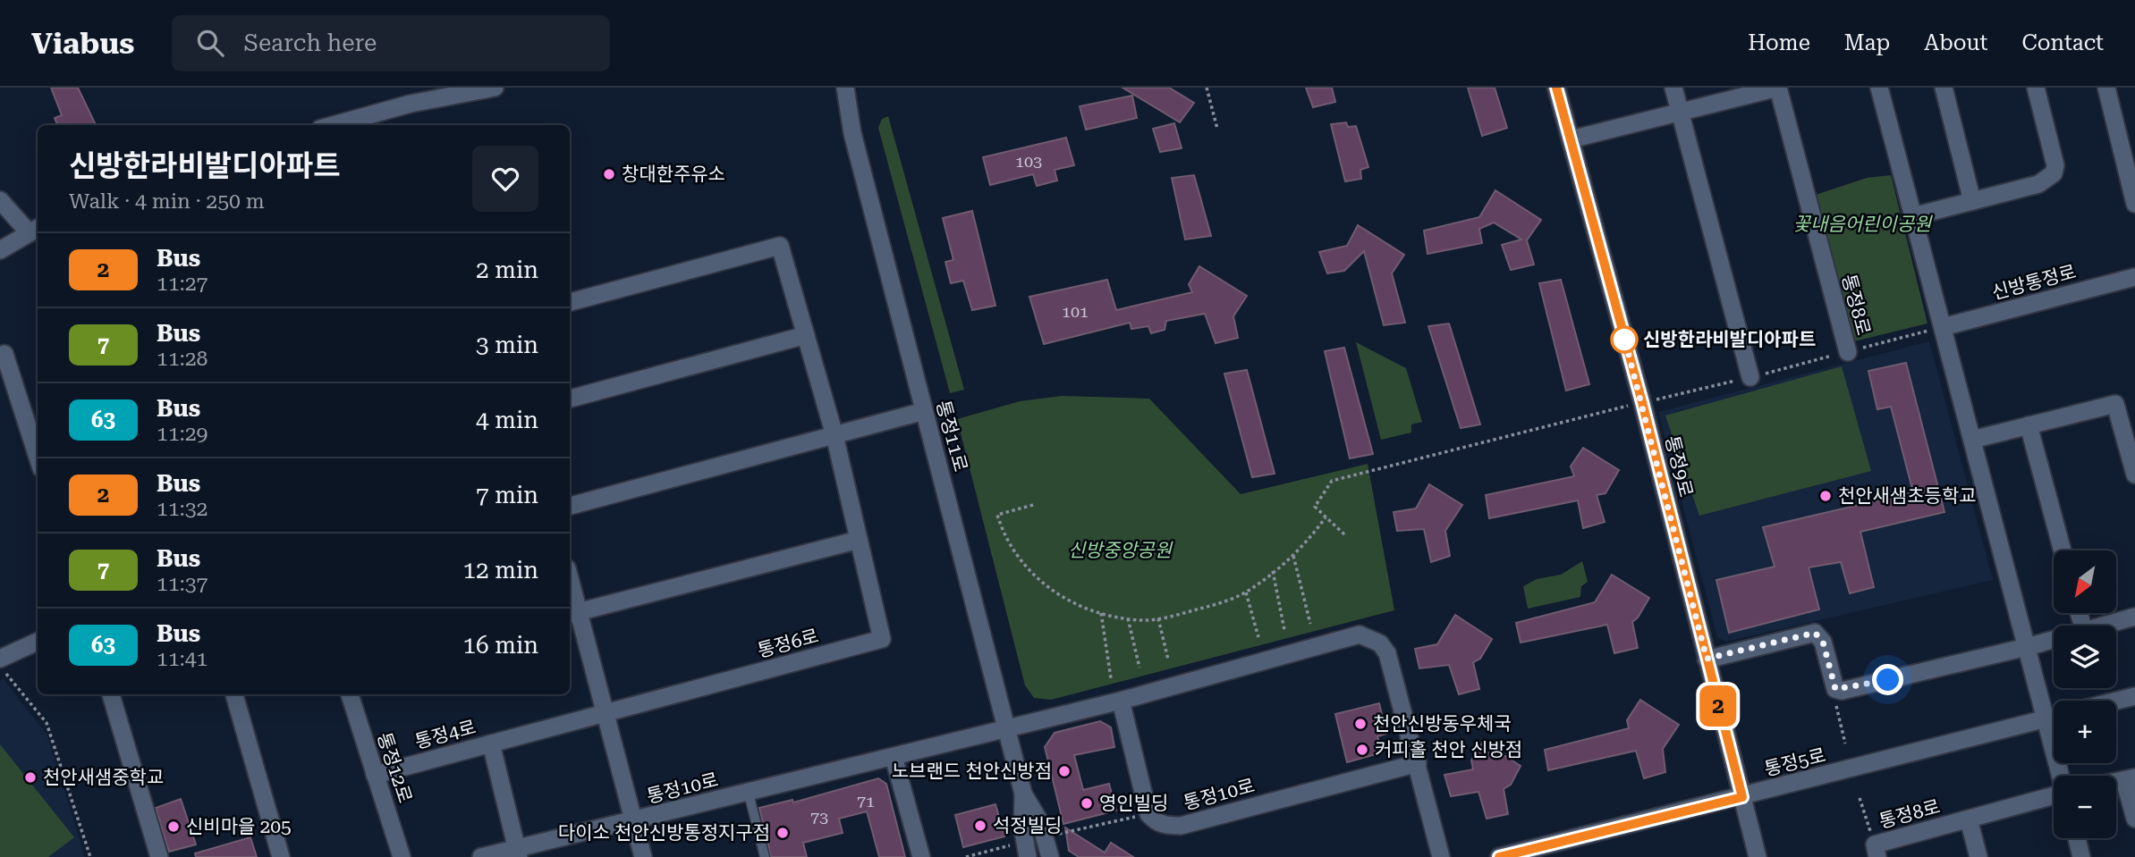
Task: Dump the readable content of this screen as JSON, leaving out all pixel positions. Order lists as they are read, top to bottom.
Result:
{
  "streets": {
    "street": [
      "신방통정로",
      "통정8로",
      "통정11로",
      "통정9로",
      "통정6로",
      "통정4로",
      "통정5로",
      "통정12로",
      "통정10로"
    ]
  },
  "crossings": [
    ["신방통정로", "통정8로"],
    ["통정8로", "통정9로"],
    ["통정8로", "통정5로"],
    ["통정11로", "통정10로"],
    ["통정9로", "통정5로"],
    ["통정6로", "통정4로"],
    ["통정4로", "통정12로"],
    ["통정4로", "통정10로"]
  ],
  "parks": ["꽃내음어린이공원", "신방중앙공원"],
  "places": [
    "창대한주유소",
    "신방한라비발디아파트",
    "천안새샘초등학교",
    "천안신방동우체국",
    "커피홀 천안 신방점",
    "노브랜드 천안신방점",
    "천안새샘중학교",
    "영인빌딩",
    "석정빌딩",
    "신비마을 205",
    "다이소 천안신방통정지구점"
  ],
  "lines": ["bus line 2"],
  "house_numbers": [
    "103",
    "101",
    "71",
    "73"
  ],
  "north": "bottom left",
  "page": {
    "header": "Viabus",
    "search": "Search here",
    "nav": [
      "Home",
      "Map",
      "About",
      "Contact"
    ],
    "on_map": "2",
    "heading": ["신방한라비발디아파트", "Walk · 4 min · 250 m"],
    "list": [
      {
        "mark": "2",
        "name": "Bus",
        "note": "11:27",
        "value": "2 min"
      },
      {
        "mark": "7",
        "name": "Bus",
        "note": "11:28",
        "value": "3 min"
      },
      {
        "mark": "63",
        "name": "Bus",
        "note": "11:29",
        "value": "4 min"
      },
      {
        "mark": "2",
        "name": "Bus",
        "note": "11:32",
        "value": "7 min"
      },
      {
        "mark": "7",
        "name": "Bus",
        "note": "11:37",
        "value": "12 min"
      },
      {
        "mark": "63",
        "name": "Bus",
        "note": "11:41",
        "value": "16 min"
      }
    ],
    "map_buttons": ["+", "−"]
  }
}
